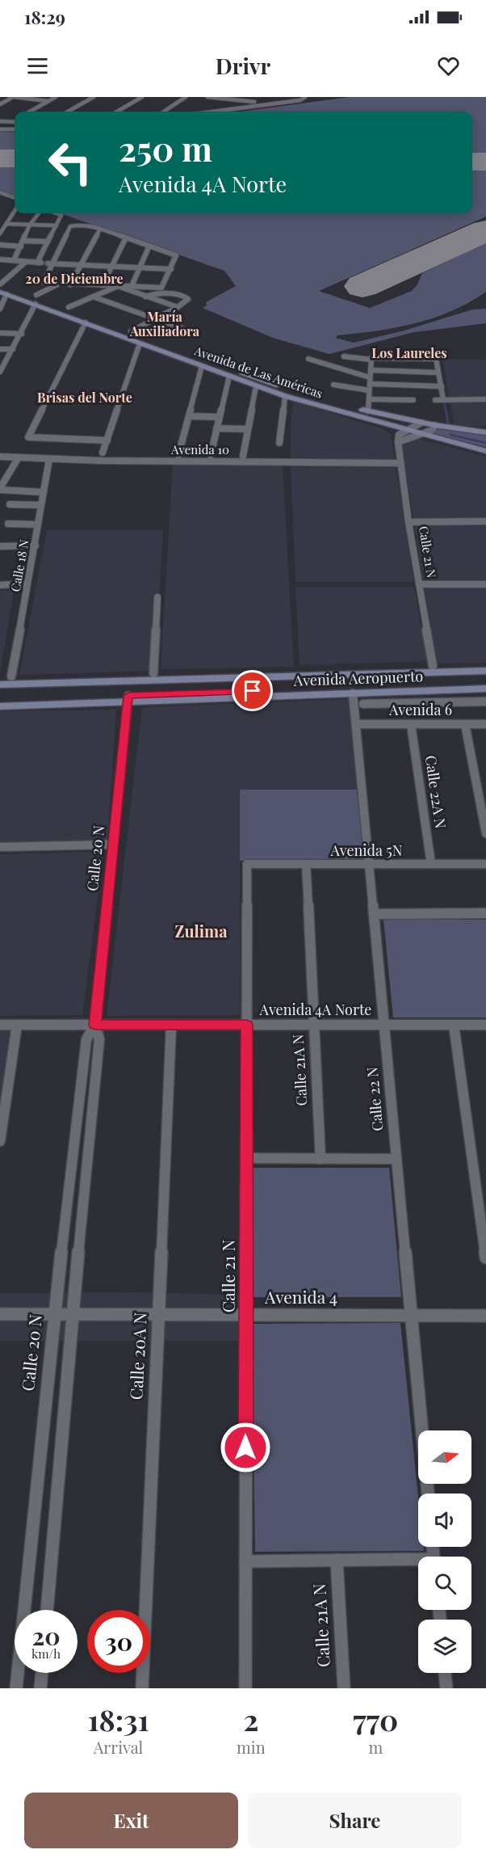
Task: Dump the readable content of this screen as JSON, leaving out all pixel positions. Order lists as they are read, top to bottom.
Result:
{
  "streets": {
    "main road": ["Avenida de Las Américas", "Avenida Aeropuerto"],
    "street": [
      "Avenida 10",
      "Calle 21 N",
      "Calle 18 N",
      "Avenida 6",
      "Calle 22A N",
      "Avenida 5N",
      "Calle 20 N",
      "Avenida 4A Norte",
      "Calle 21A N",
      "Calle 22 N",
      "Avenida 4",
      "Calle 20A N"
    ]
  },
  "crossings": [
    ["Avenida 10", "Calle 21 N"],
    ["Avenida 10", "Calle 18 N"],
    ["Calle 21 N", "Avenida Aeropuerto"],
    ["Calle 21 N", "Avenida 5N"],
    ["Calle 21 N", "Avenida 4A Norte"],
    ["Calle 21 N", "Avenida 4"],
    ["Calle 18 N", "Avenida Aeropuerto"],
    ["Avenida Aeropuerto", "Calle 20 N"],
    ["Avenida Aeropuerto", "Calle 22 N"],
    ["Avenida 6", "Calle 22A N"],
    ["Avenida 6", "Calle 22 N"],
    ["Calle 22A N", "Avenida 5N"],
    ["Avenida 5N", "Calle 21A N"],
    ["Avenida 5N", "Calle 22 N"],
    ["Calle 20 N", "Avenida 4A Norte"],
    ["Calle 20 N", "Avenida 4"],
    ["Avenida 4A Norte", "Calle 21A N"],
    ["Avenida 4A Norte", "Calle 22 N"],
    ["Avenida 4A Norte", "Calle 20A N"],
    ["Calle 22 N", "Avenida 4"],
    ["Avenida 4", "Calle 20A N"]
  ],
  "districts": [
    "20 de Diciembre",
    "María Auxiliadora",
    "Los Laureles",
    "Brisas del Norte",
    "Zulima"
  ],
  "north": "right",
  "page": {
    "status": "18:29",
    "header": "Drivr",
    "turn": ["250 m", "Avenida 4A Norte"],
    "speed": "20 km/h",
    "limit": "30",
    "eta": [
      "18:31",
      "Arrival",
      "2",
      "min",
      "770",
      "m"
    ],
    "buttons": ["Exit", "Share"]
  }
}
